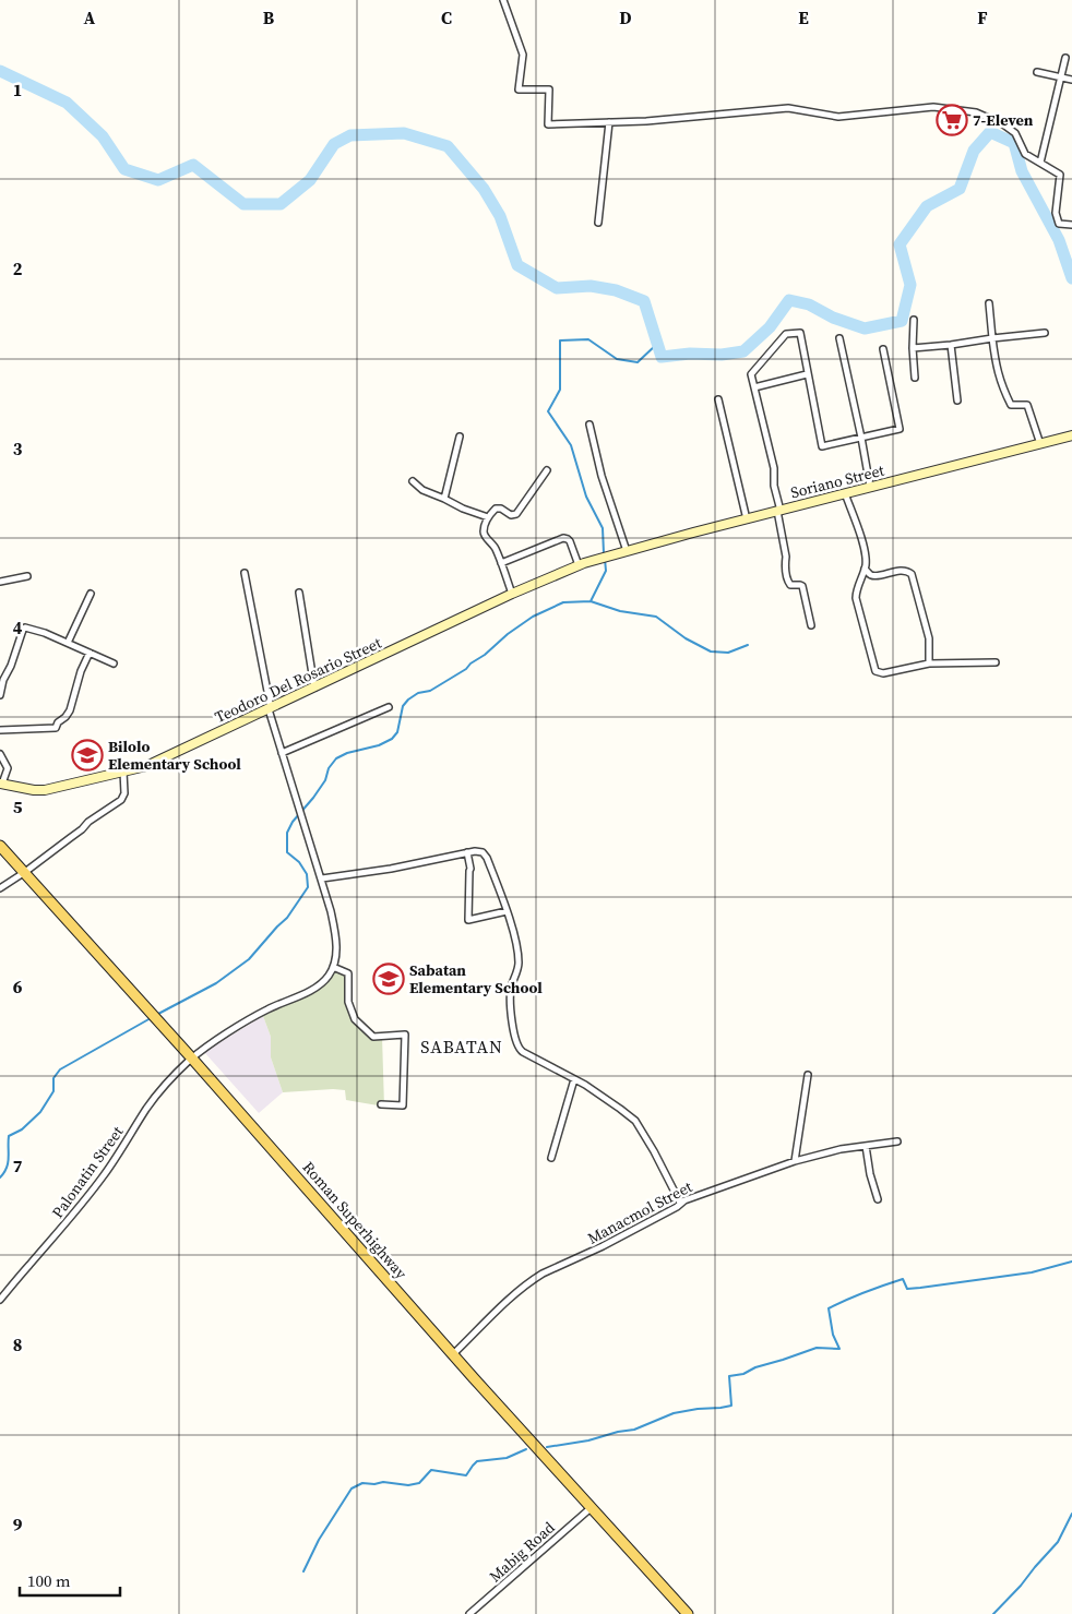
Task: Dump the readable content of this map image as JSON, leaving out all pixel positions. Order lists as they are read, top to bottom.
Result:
{
  "streets": {
    "main road": ["Soriano Street", "Teodoro Del Rosario Street", "Roman Superhighway"],
    "street": ["Palonatin Street", "Manacmol Street", "Mabig Road"]
  },
  "crossings": [
    ["Soriano Street", "Teodoro Del Rosario Street"],
    ["Palonatin Street", "Roman Superhighway"],
    ["Manacmol Street", "Roman Superhighway"],
    ["Roman Superhighway", "Mabig Road"]
  ],
  "districts": ["SABATAN"],
  "places": {
    "supermarket": ["7-Eleven"],
    "school or university": ["Bilolo Elementary School", "Sabatan Elementary School"]
  },
  "scale_bar": "100 m",
  "grid": {
    "columns": [
      "A",
      "B",
      "C",
      "D",
      "E",
      "F"
    ],
    "rows": [
      "1",
      "2",
      "3",
      "4",
      "5",
      "6",
      "7",
      "8",
      "9"
    ]
  }
}
